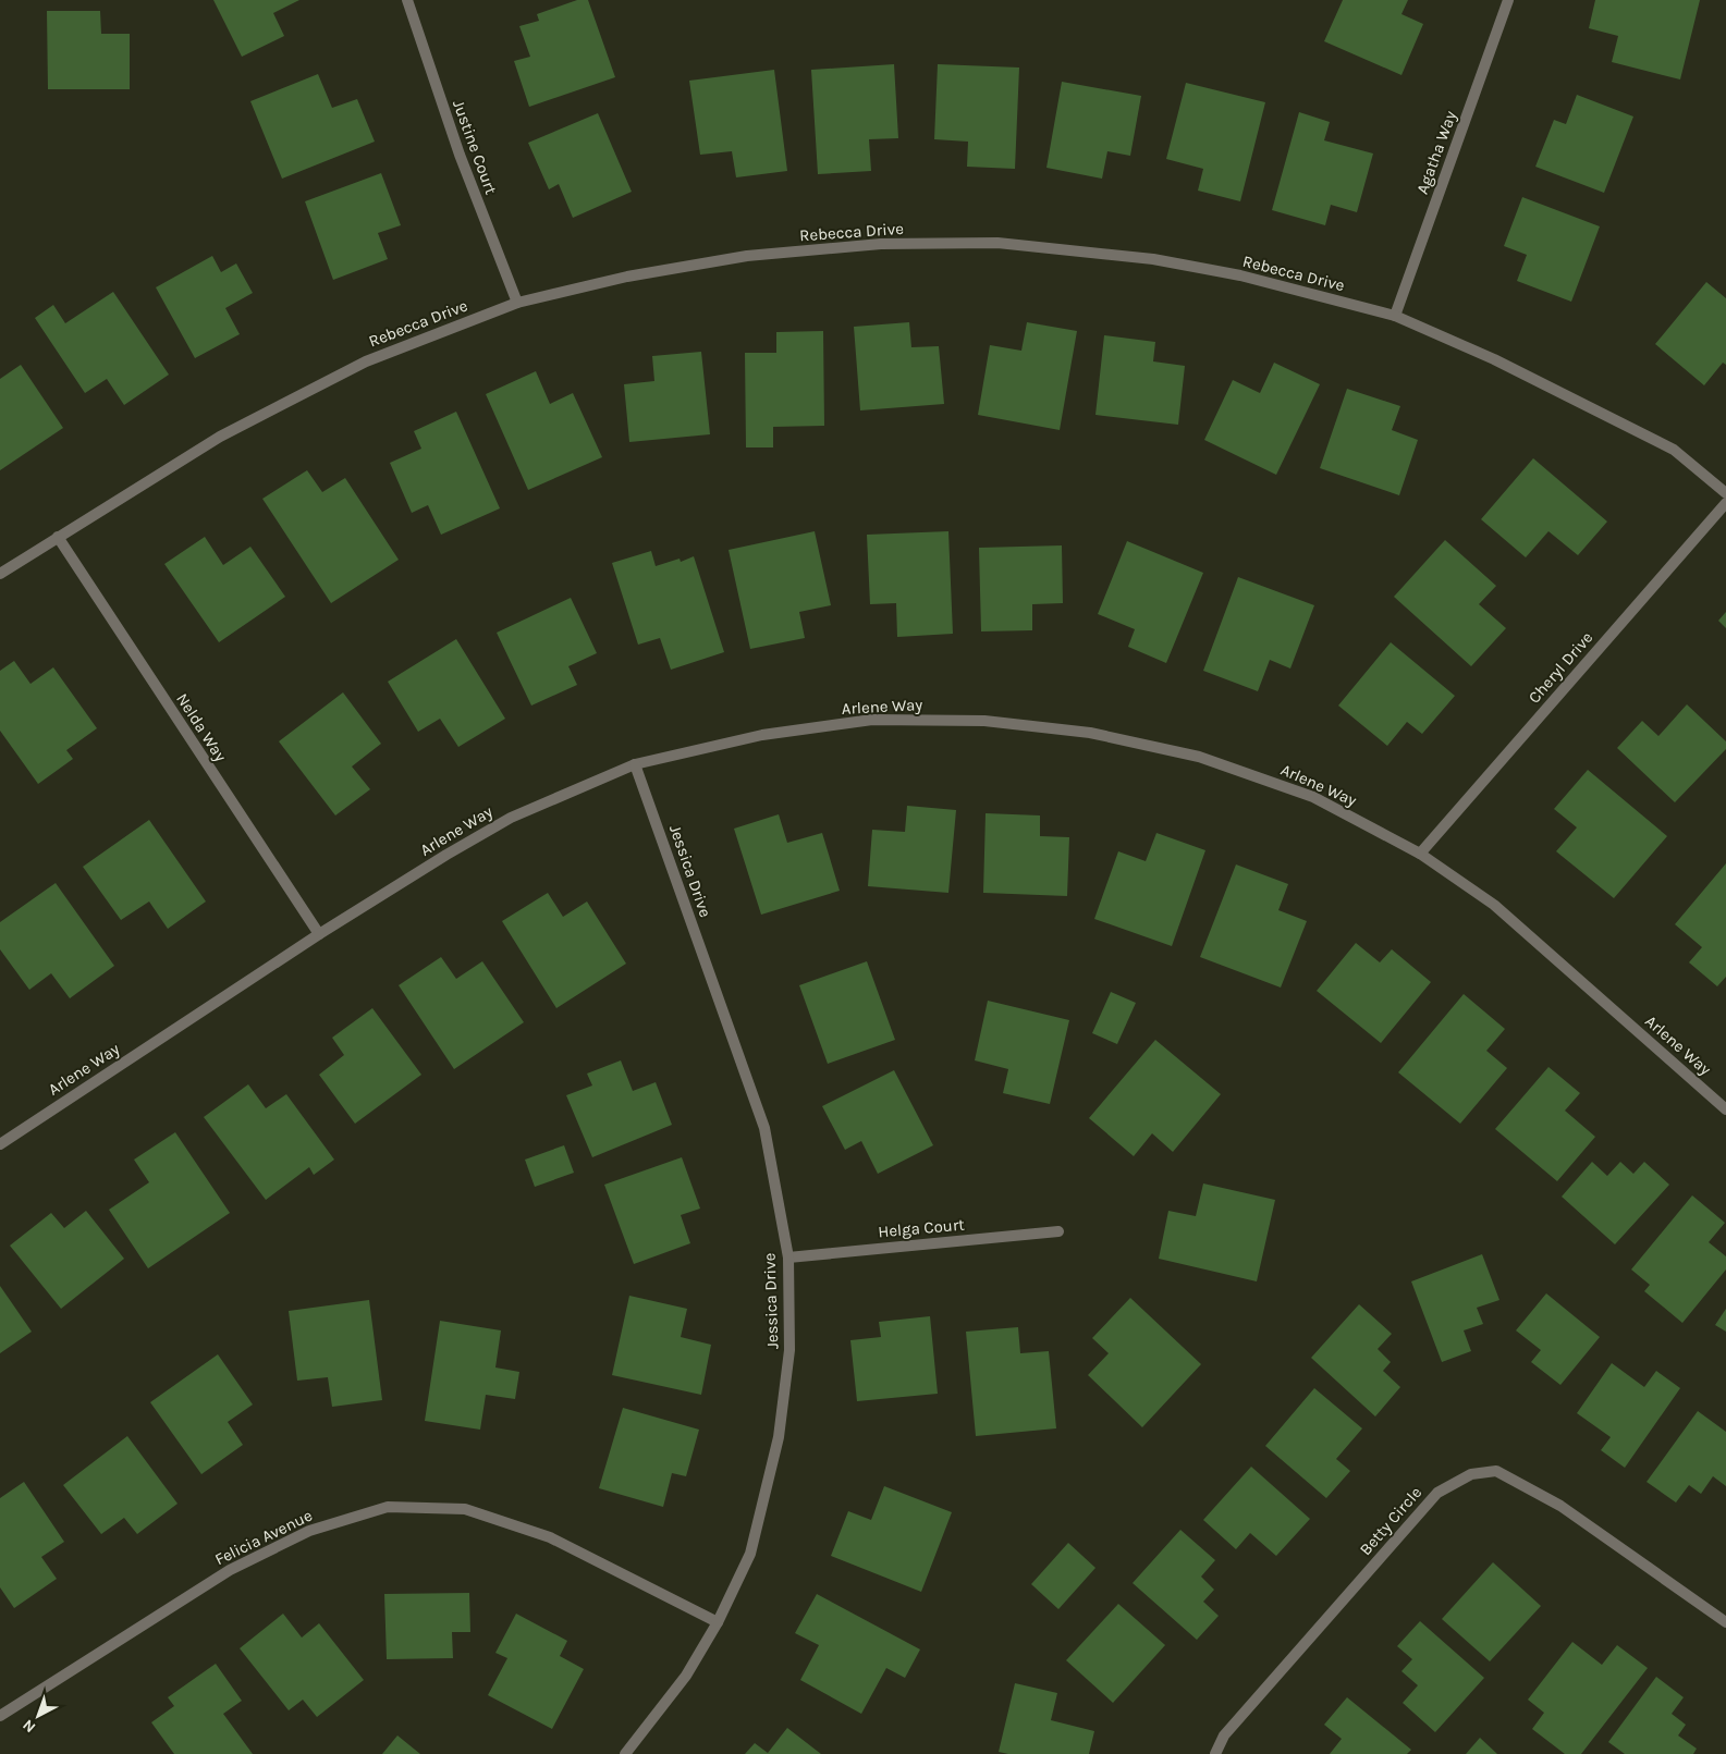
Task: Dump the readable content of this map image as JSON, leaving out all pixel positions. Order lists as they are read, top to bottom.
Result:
{
  "streets": {
    "street": [
      "Justine Court",
      "Agatha Way",
      "Rebecca Drive",
      "Cheryl Drive",
      "Arlene Way",
      "Nelda Way",
      "Jessica Drive",
      "Helga Court",
      "Betty Circle",
      "Felicia Avenue"
    ]
  },
  "crossings": [
    ["Justine Court", "Rebecca Drive"],
    ["Agatha Way", "Rebecca Drive"],
    ["Rebecca Drive", "Nelda Way"],
    ["Cheryl Drive", "Arlene Way"],
    ["Arlene Way", "Nelda Way"],
    ["Arlene Way", "Jessica Drive"],
    ["Jessica Drive", "Helga Court"],
    ["Jessica Drive", "Felicia Avenue"]
  ],
  "north": "bottom left"
}
